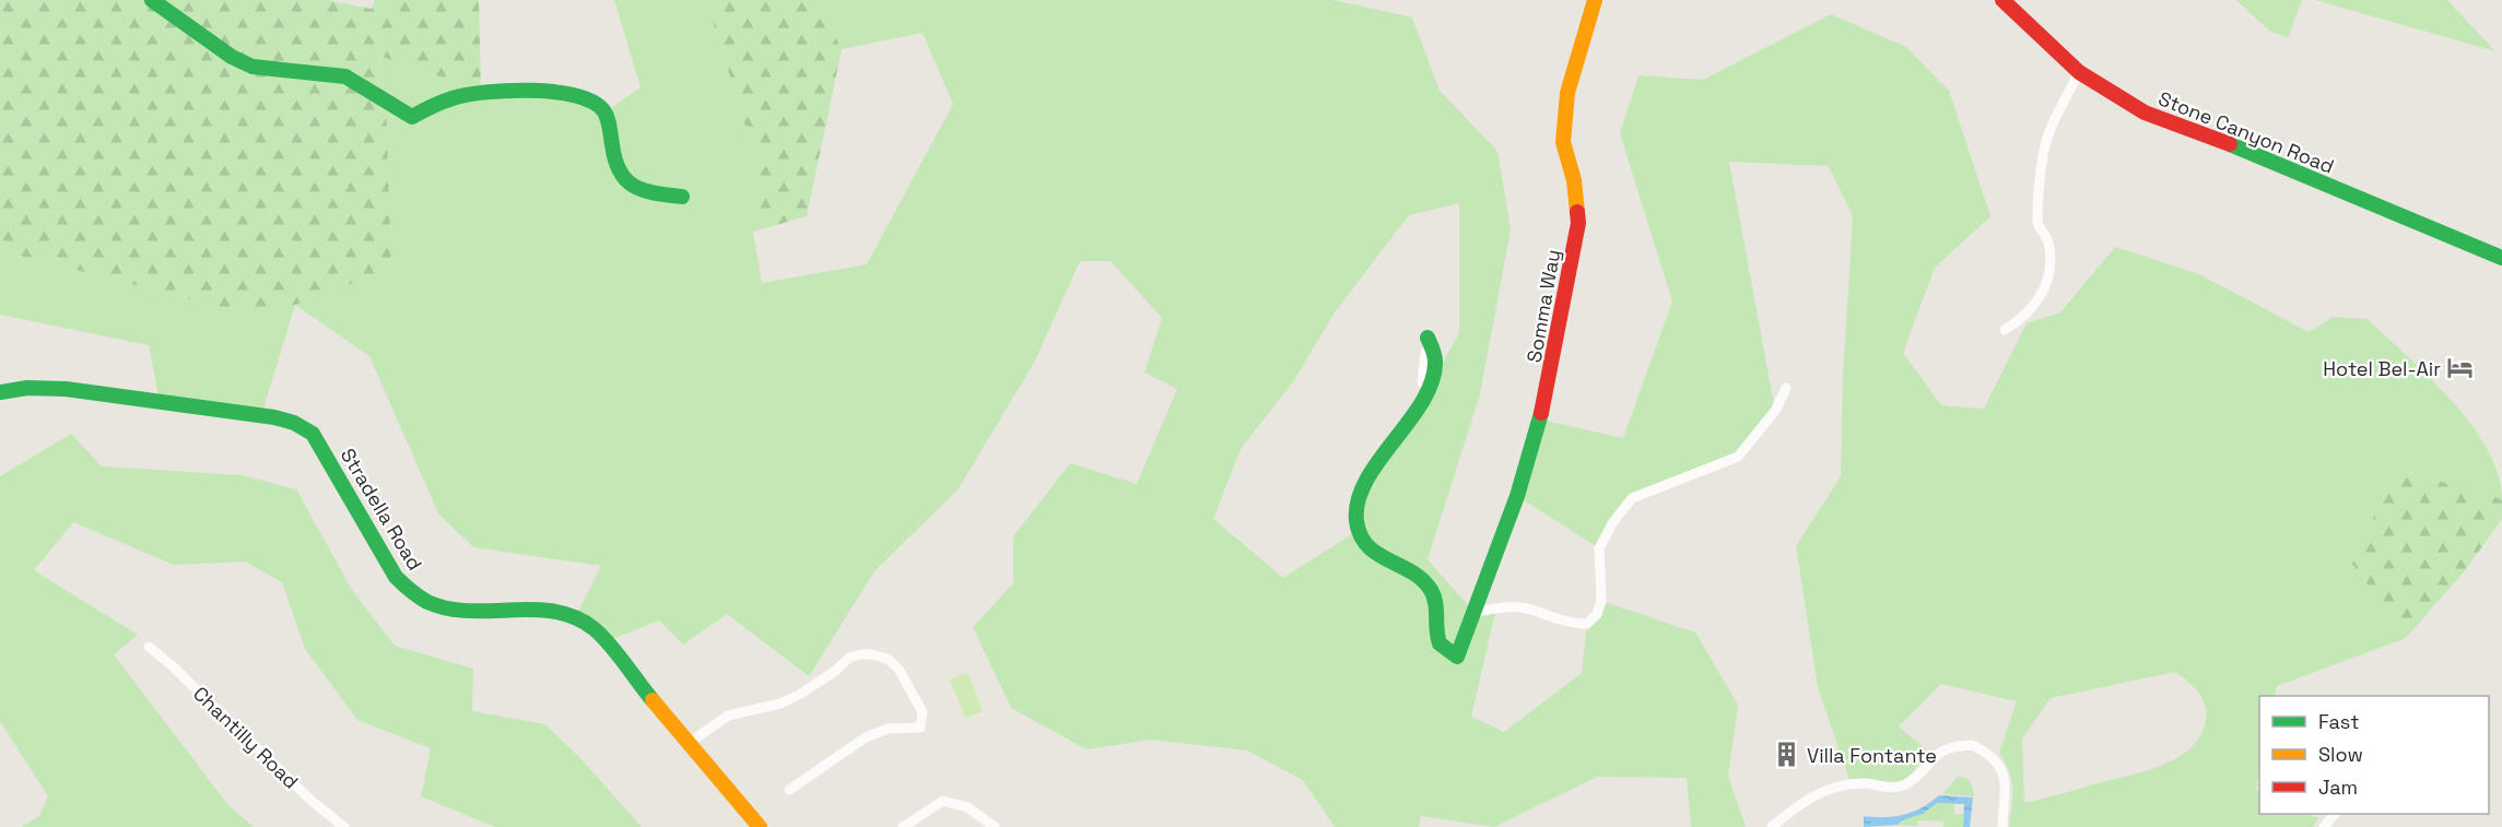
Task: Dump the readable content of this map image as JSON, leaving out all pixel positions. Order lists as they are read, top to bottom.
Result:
{
  "streets": {
    "street": [
      "Stone Canyon Road",
      "Somma Way",
      "Stradella Road",
      "Chantilly Road"
    ]
  },
  "places": {
    "hotel": ["Hotel Bel-Air"],
    "building": ["Villa Fontante"]
  },
  "legend": ["Fast", "Slow", "Jam"]
}
